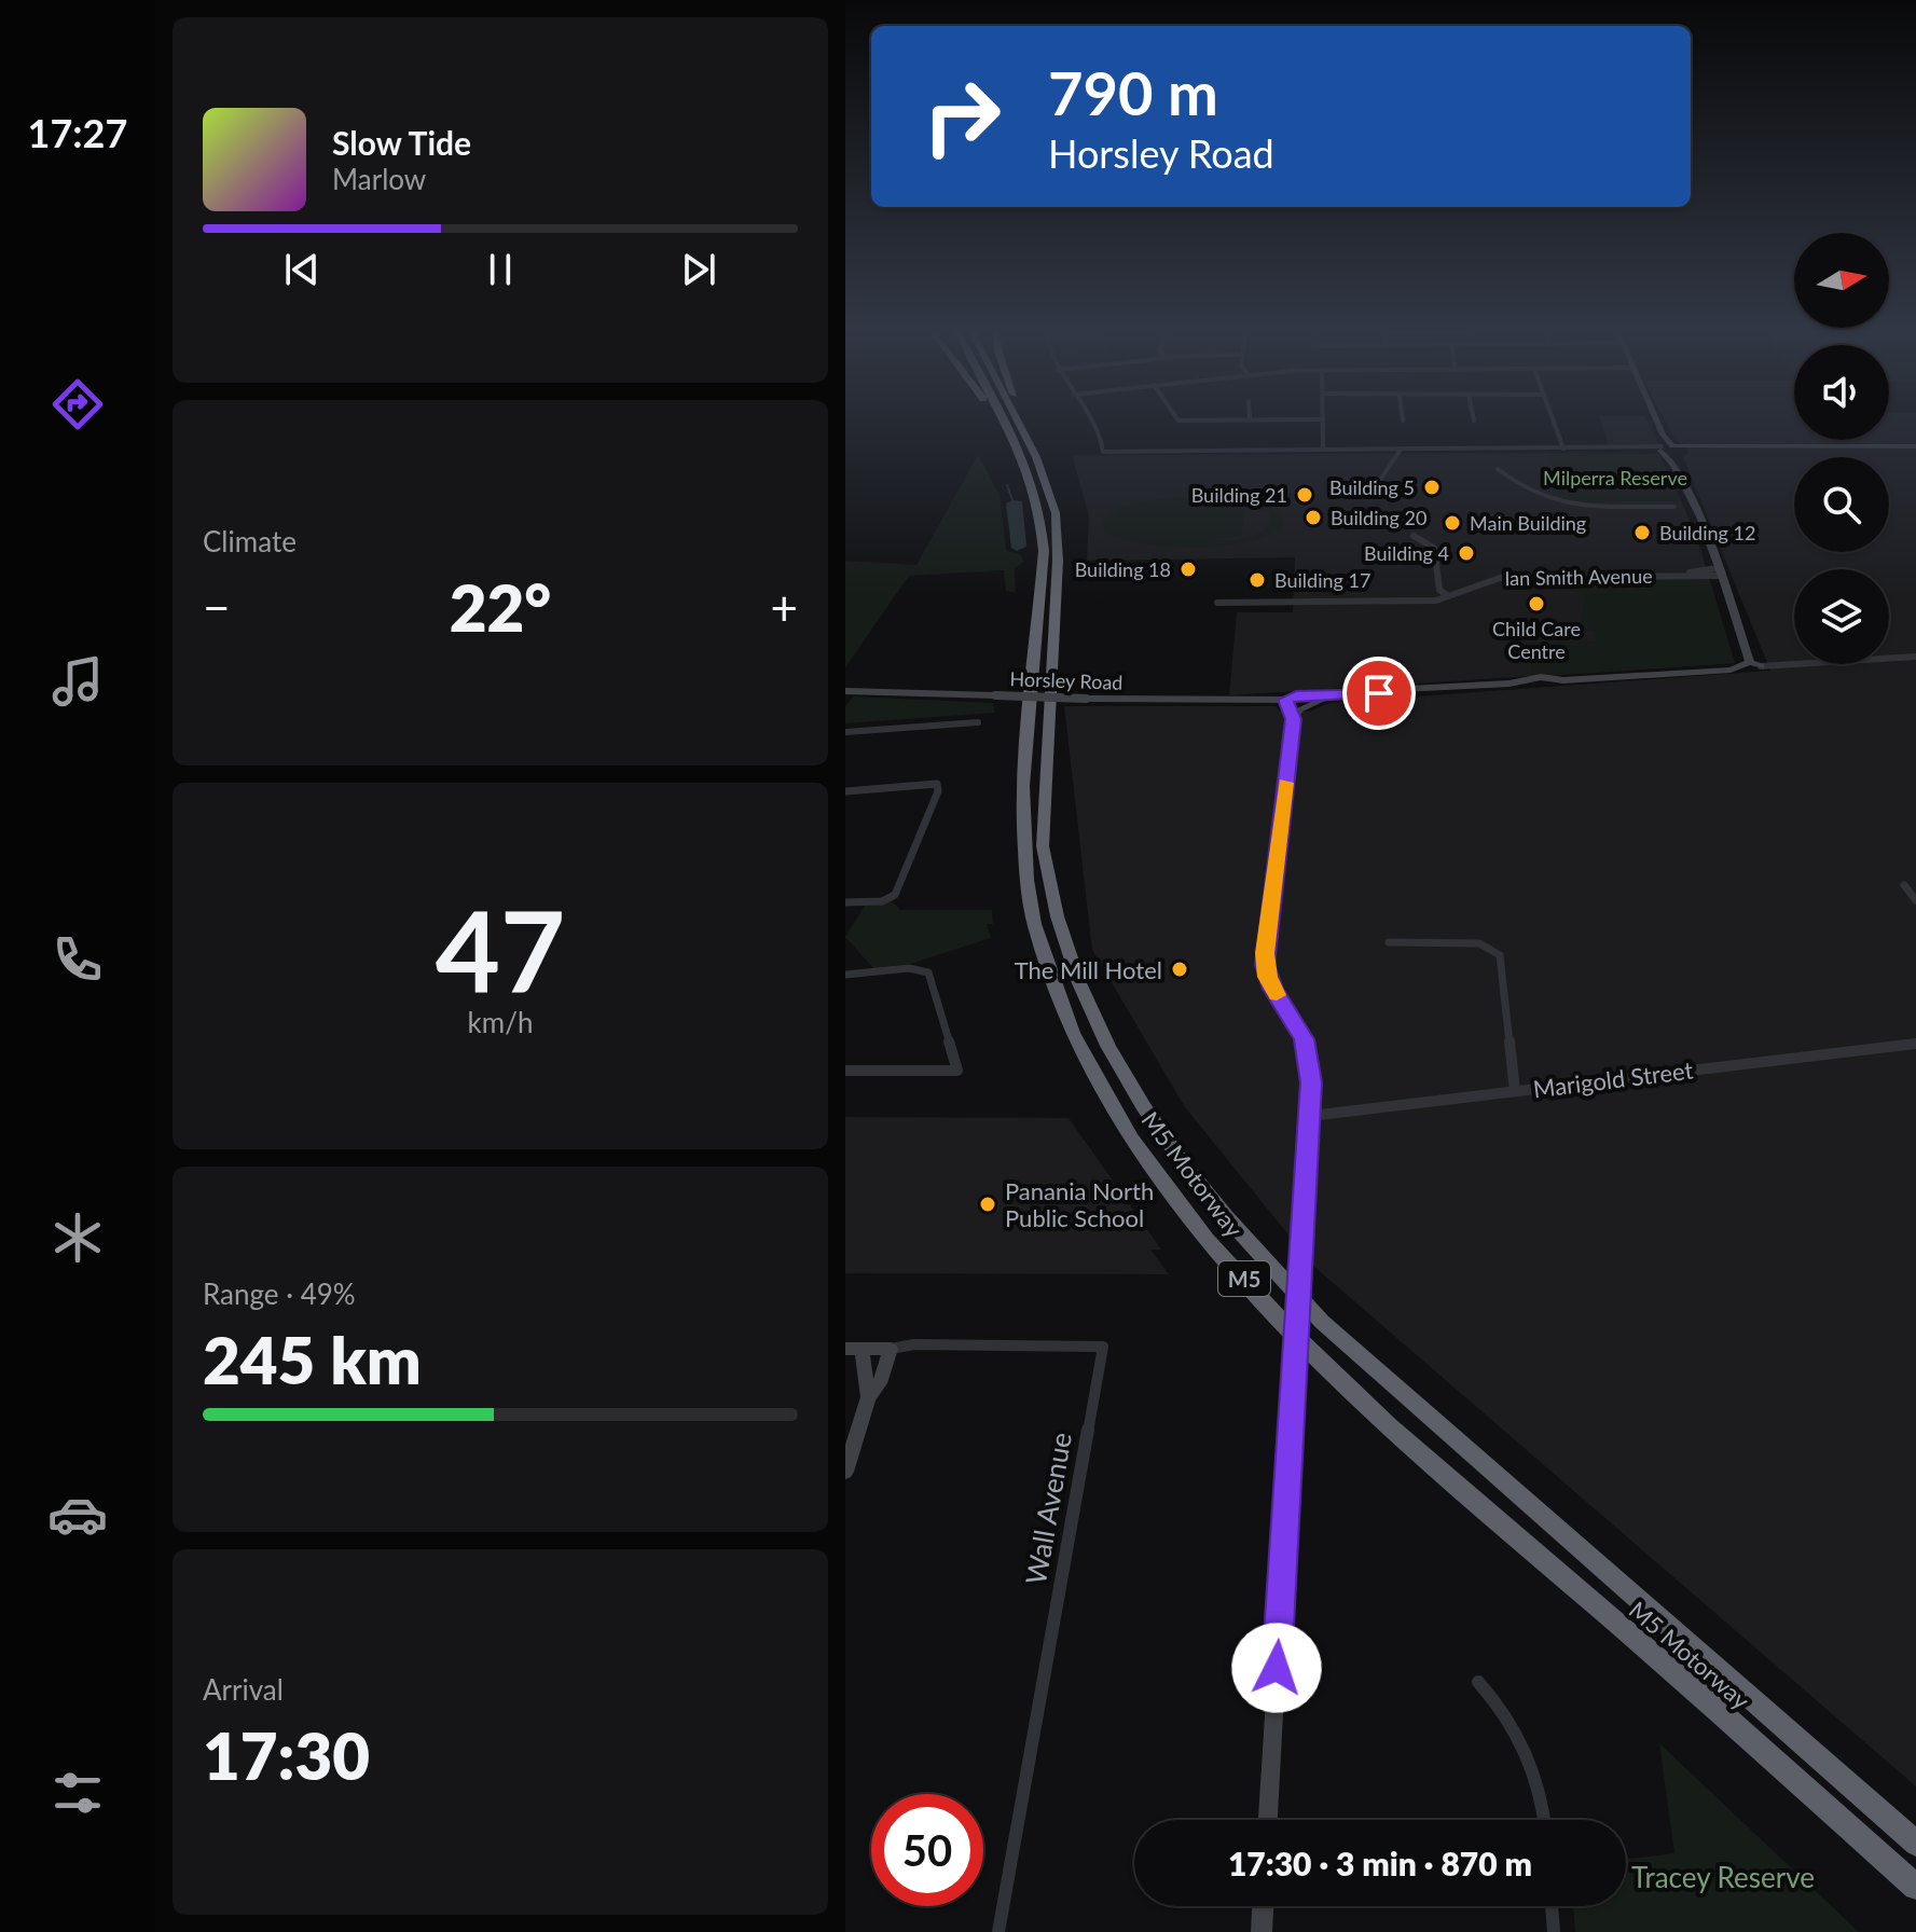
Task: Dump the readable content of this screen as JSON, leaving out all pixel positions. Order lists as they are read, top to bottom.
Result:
{
  "streets": {
    "highway": ["M5 Motorway", "M5"],
    "main road": ["Horsley Road", "Wall Avenue"],
    "street": ["Ian Smith Avenue", "Marigold Street"]
  },
  "parks": ["Milperra Reserve", "Tracey Reserve"],
  "places": [
    "Building 5",
    "Building 21",
    "Building 20",
    "Main Building",
    "Building 12",
    "Building 4",
    "Building 18",
    "Building 17",
    "Child Care Centre",
    "The Mill Hotel",
    "Panania North Public School"
  ],
  "north": "right",
  "page": {
    "tabs": "17:27",
    "turn": ["790 m", "Horsley Road"],
    "song": ["Slow Tide", "Marlow"],
    "tile": [
      "Climate",
      ["47", "km/h"],
      ["Range · 49%", "245 km"],
      ["Arrival", "17:30"]
    ],
    "heat": ["−", "22°", "+"],
    "limit": "50",
    "trip": "17:30 · 3 min · 870 m"
  }
}
